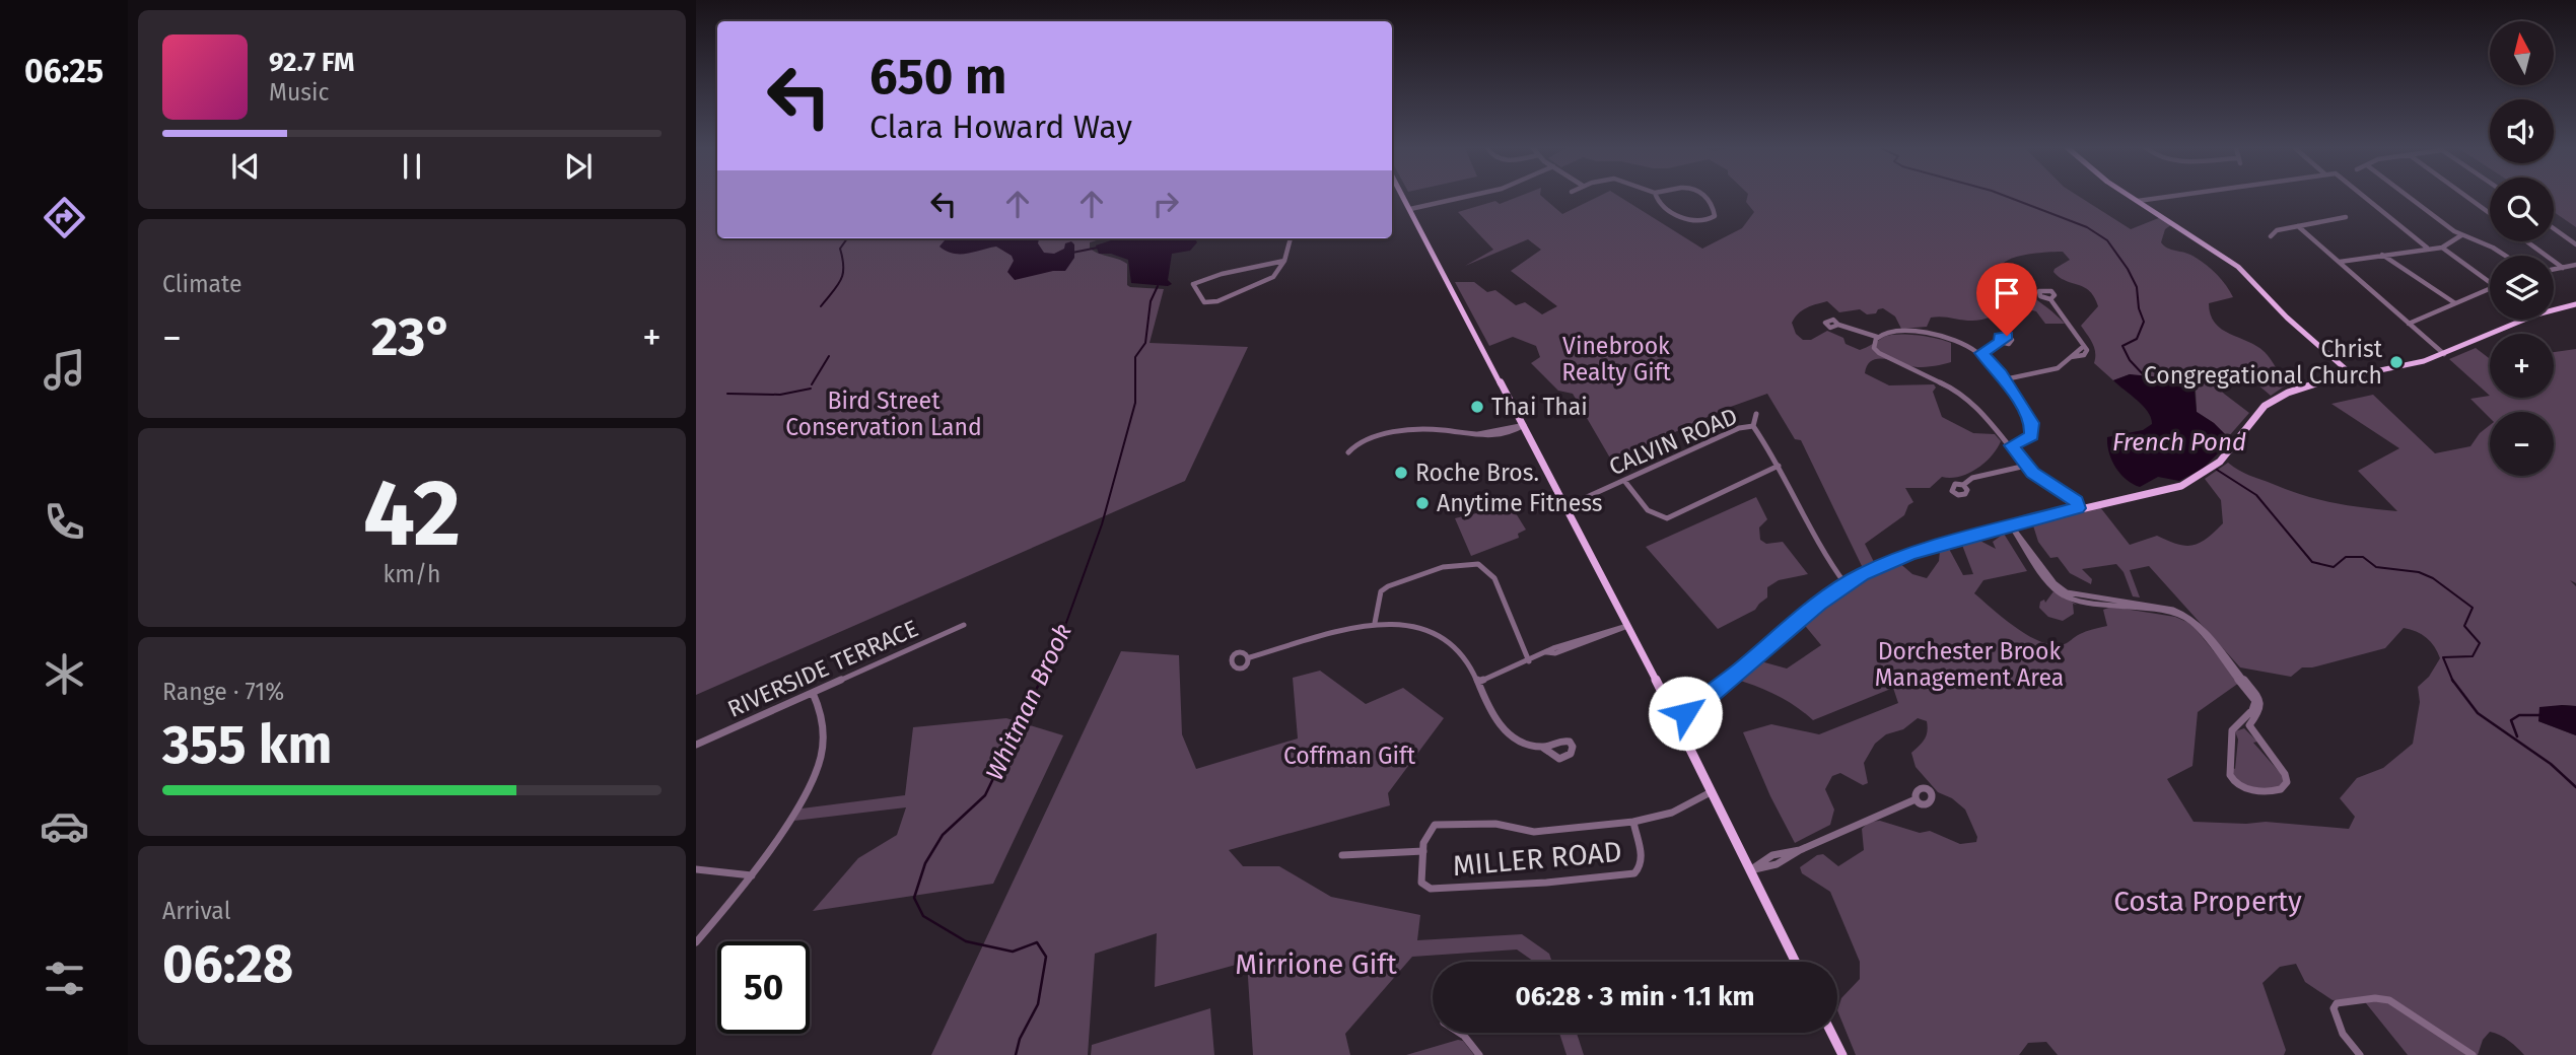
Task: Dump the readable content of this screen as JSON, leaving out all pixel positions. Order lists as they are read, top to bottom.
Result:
{
  "streets": {
    "street": ["CALVIN ROAD", "RIVERSIDE TERRACE", "MILLER ROAD"]
  },
  "water": ["French Pond", "Whitman Brook"],
  "parks": [
    "Vinebrook Realty Gift",
    "Bird Street Conservation Land",
    "Dorchester Brook Management Area",
    "Coffman Gift",
    "Costa Property",
    "Mirrione Gift"
  ],
  "places": [
    "Christ Congregational Church",
    "Thai Thai",
    "Roche Bros.",
    "Anytime Fitness"
  ],
  "north": "top",
  "page": {
    "tabs": "06:25",
    "map_buttons": ["+", "−"],
    "turn": ["650 m", "Clara Howard Way"],
    "song": ["92.7 FM", "Music"],
    "tile": [
      "Climate",
      ["42", "km/h"],
      ["Range · 71%", "355 km"],
      ["Arrival", "06:28"]
    ],
    "heat": ["−", "23°", "+"],
    "limit": "50",
    "trip": "06:28 · 3 min · 1.1 km"
  }
}
